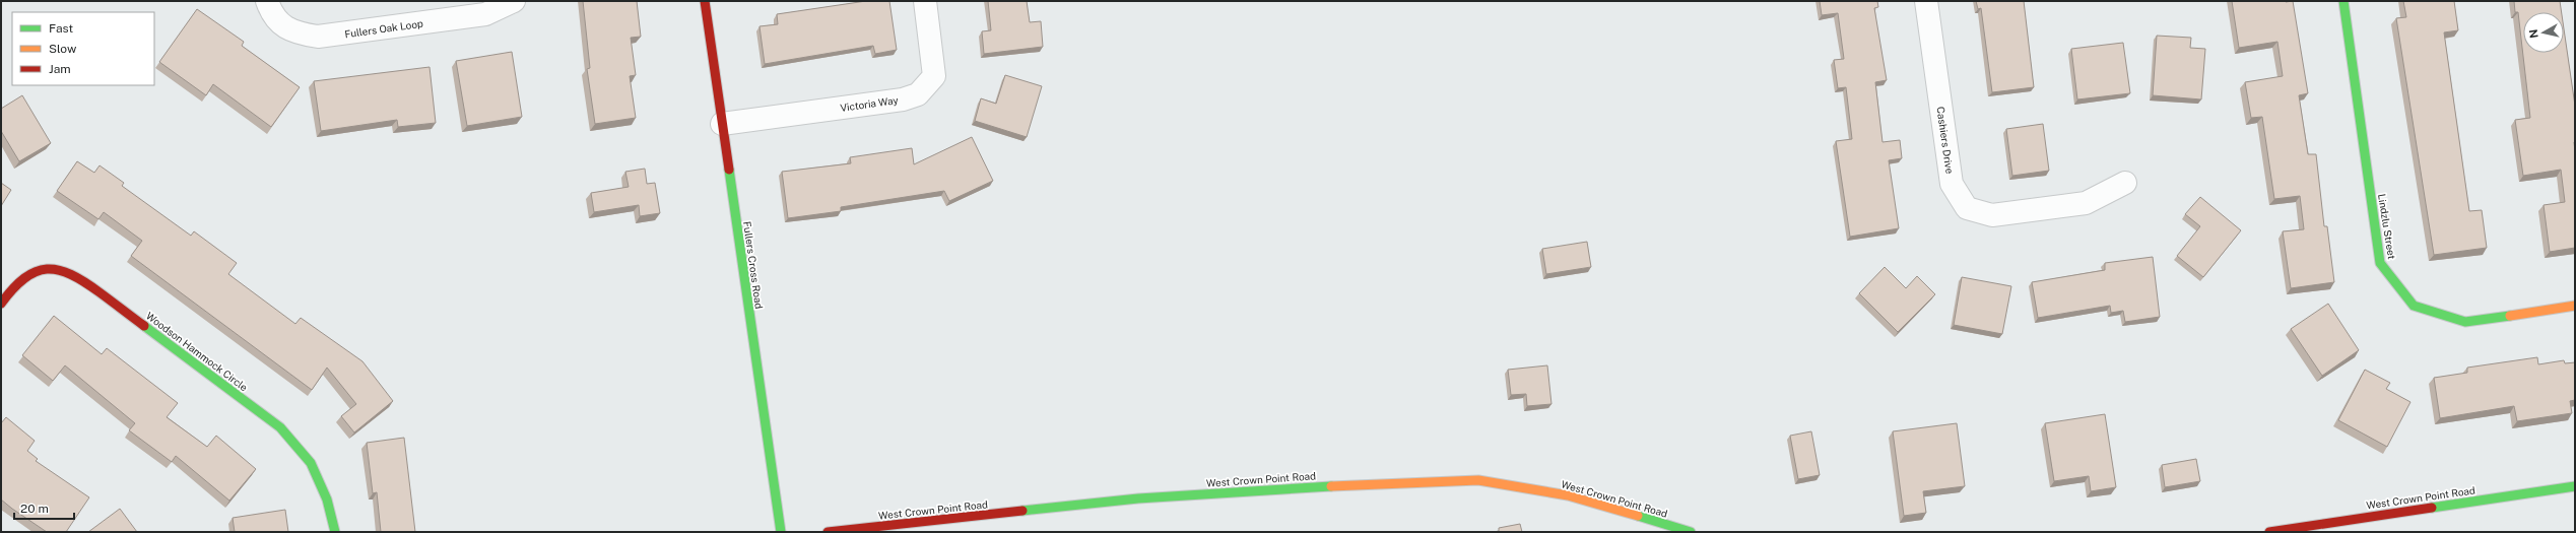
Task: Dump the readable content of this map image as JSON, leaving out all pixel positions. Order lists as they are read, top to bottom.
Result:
{
  "streets": {
    "street": [
      "Fullers Oak Loop",
      "Victoria Way",
      "Cashiers Drive",
      "Lindzlu Street",
      "Fullers Cross Road",
      "Woodson Hammock Circle",
      "West Crown Point Road"
    ]
  },
  "crossings": [
    ["Victoria Way", "Fullers Cross Road"]
  ],
  "legend": ["Fast", "Slow", "Jam"],
  "scale_bar": "20 m",
  "north": "left"
}
